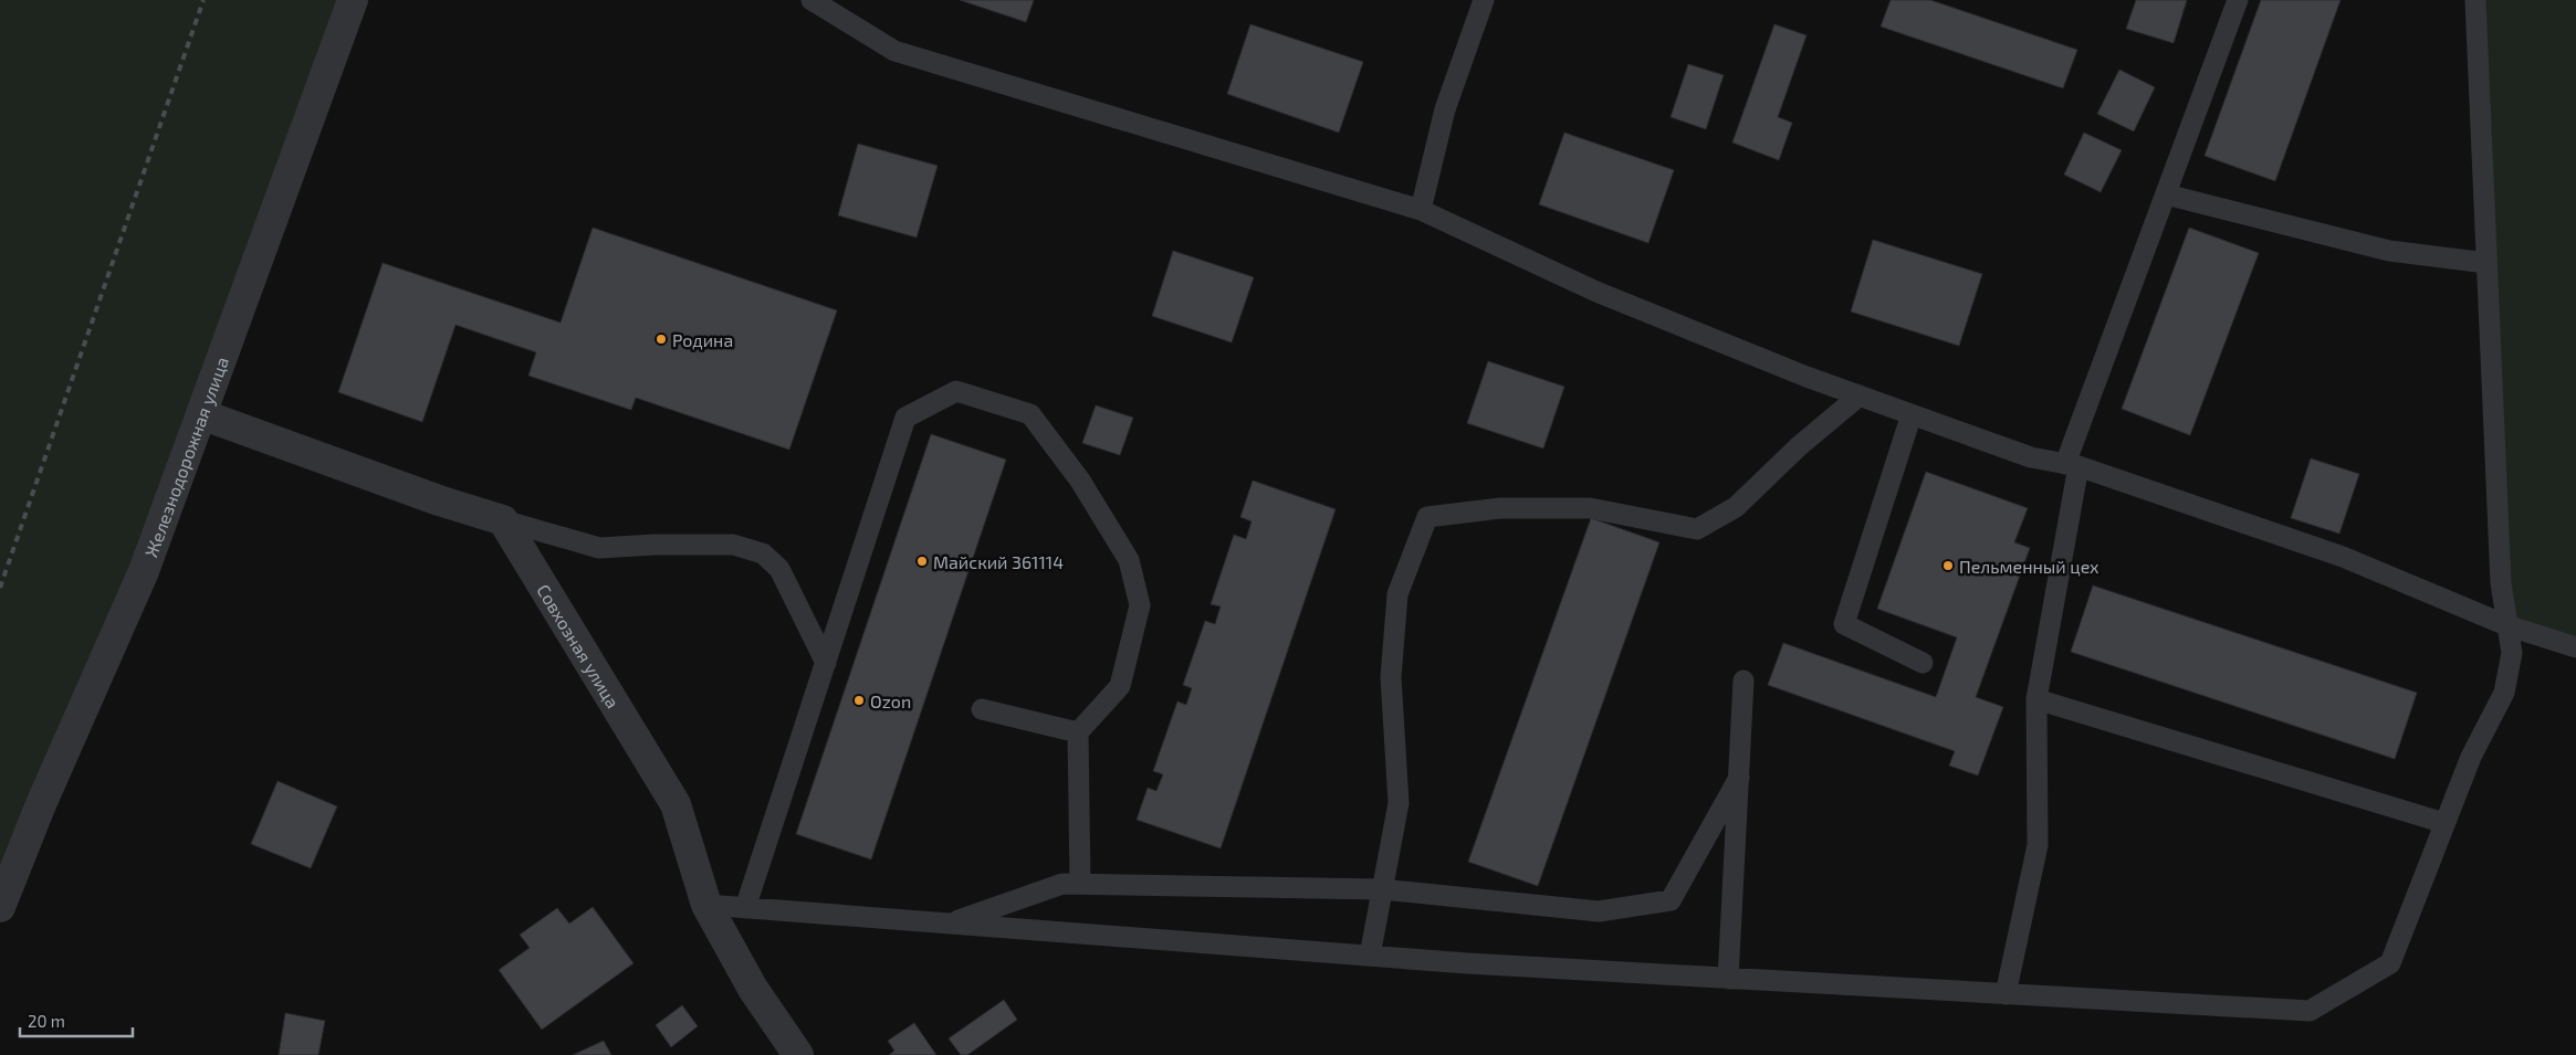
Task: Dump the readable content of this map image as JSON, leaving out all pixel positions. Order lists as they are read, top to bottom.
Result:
{
  "streets": {
    "street": ["Железнодорожная улица", "Совхозная улица"]
  },
  "places": [
    "Родина",
    "Майский 361114",
    "Пельменный цех",
    "Ozon"
  ],
  "scale_bar": "20 m"
}
